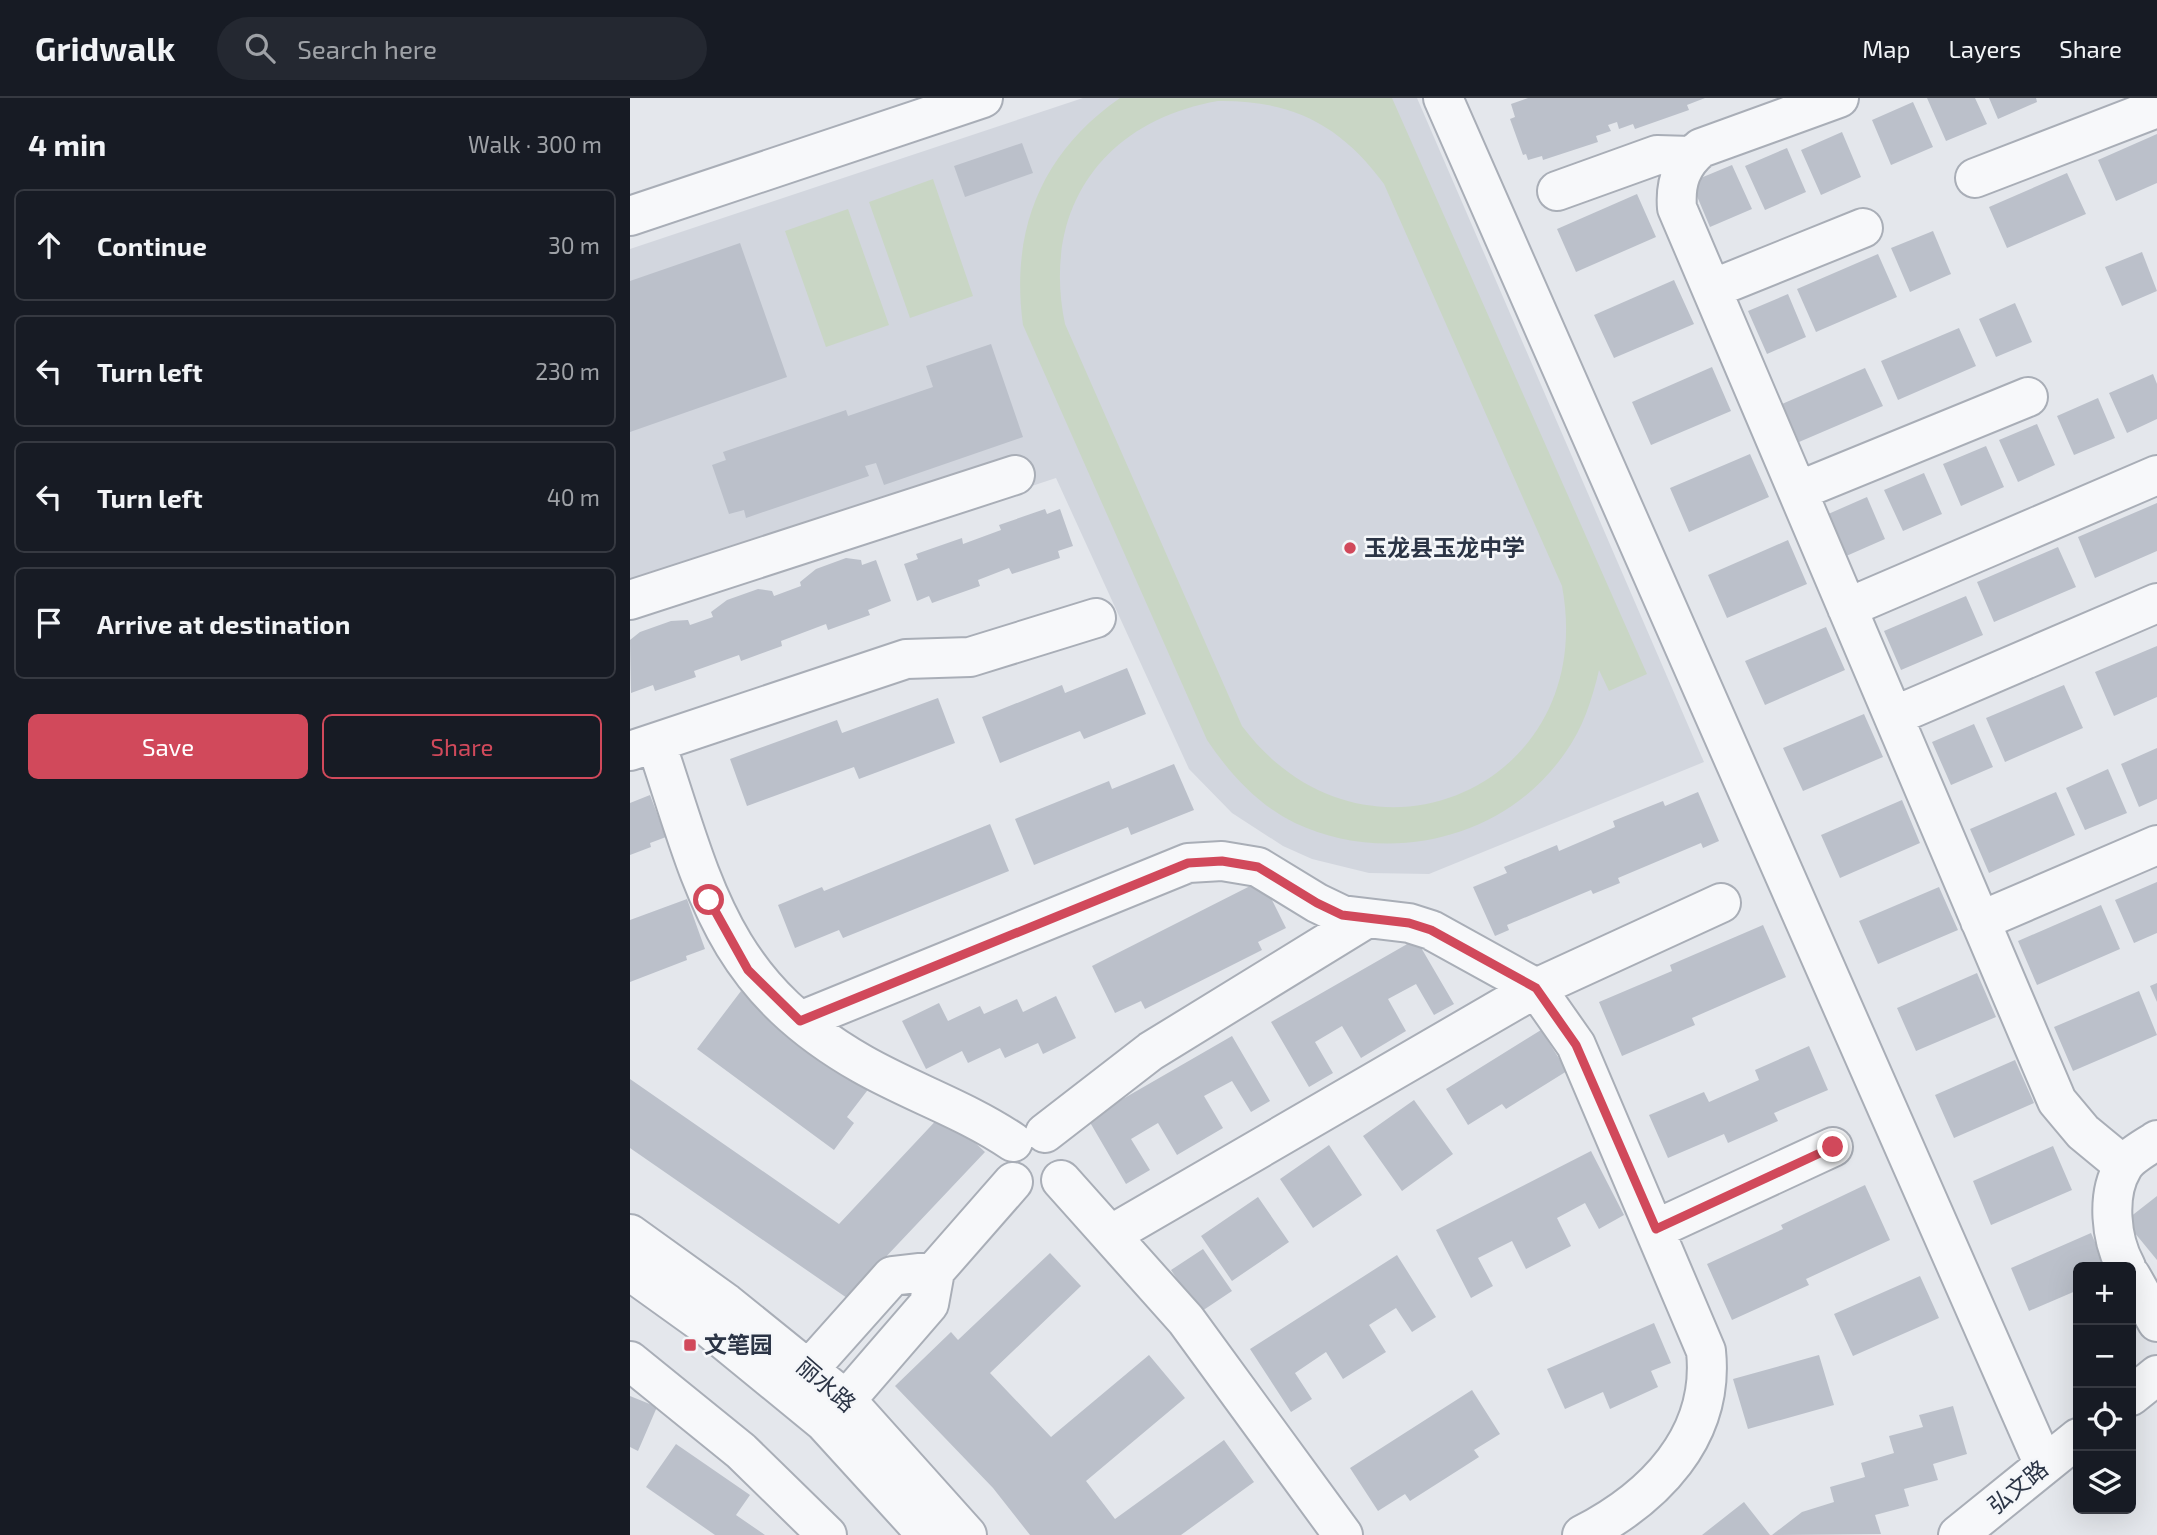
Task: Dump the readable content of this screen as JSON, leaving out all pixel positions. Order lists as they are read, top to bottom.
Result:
{
  "streets": {
    "street": ["丽水路", "弘文路"]
  },
  "places": {
    "other": ["玉龙县玉龙中学"],
    "transit": ["文笔园"]
  },
  "page": {
    "header": "Gridwalk",
    "search": "Search here",
    "nav": ["Map", "Layers", "Share"],
    "heading": ["4 min", "Walk · 300 m"],
    "list": [
      ["Continue", "30 m"],
      ["Turn left", "230 m"],
      ["Turn left", "40 m"],
      "Arrive at destination"
    ],
    "buttons": ["Save", "Share"],
    "map_buttons": ["+", "−"]
  }
}
